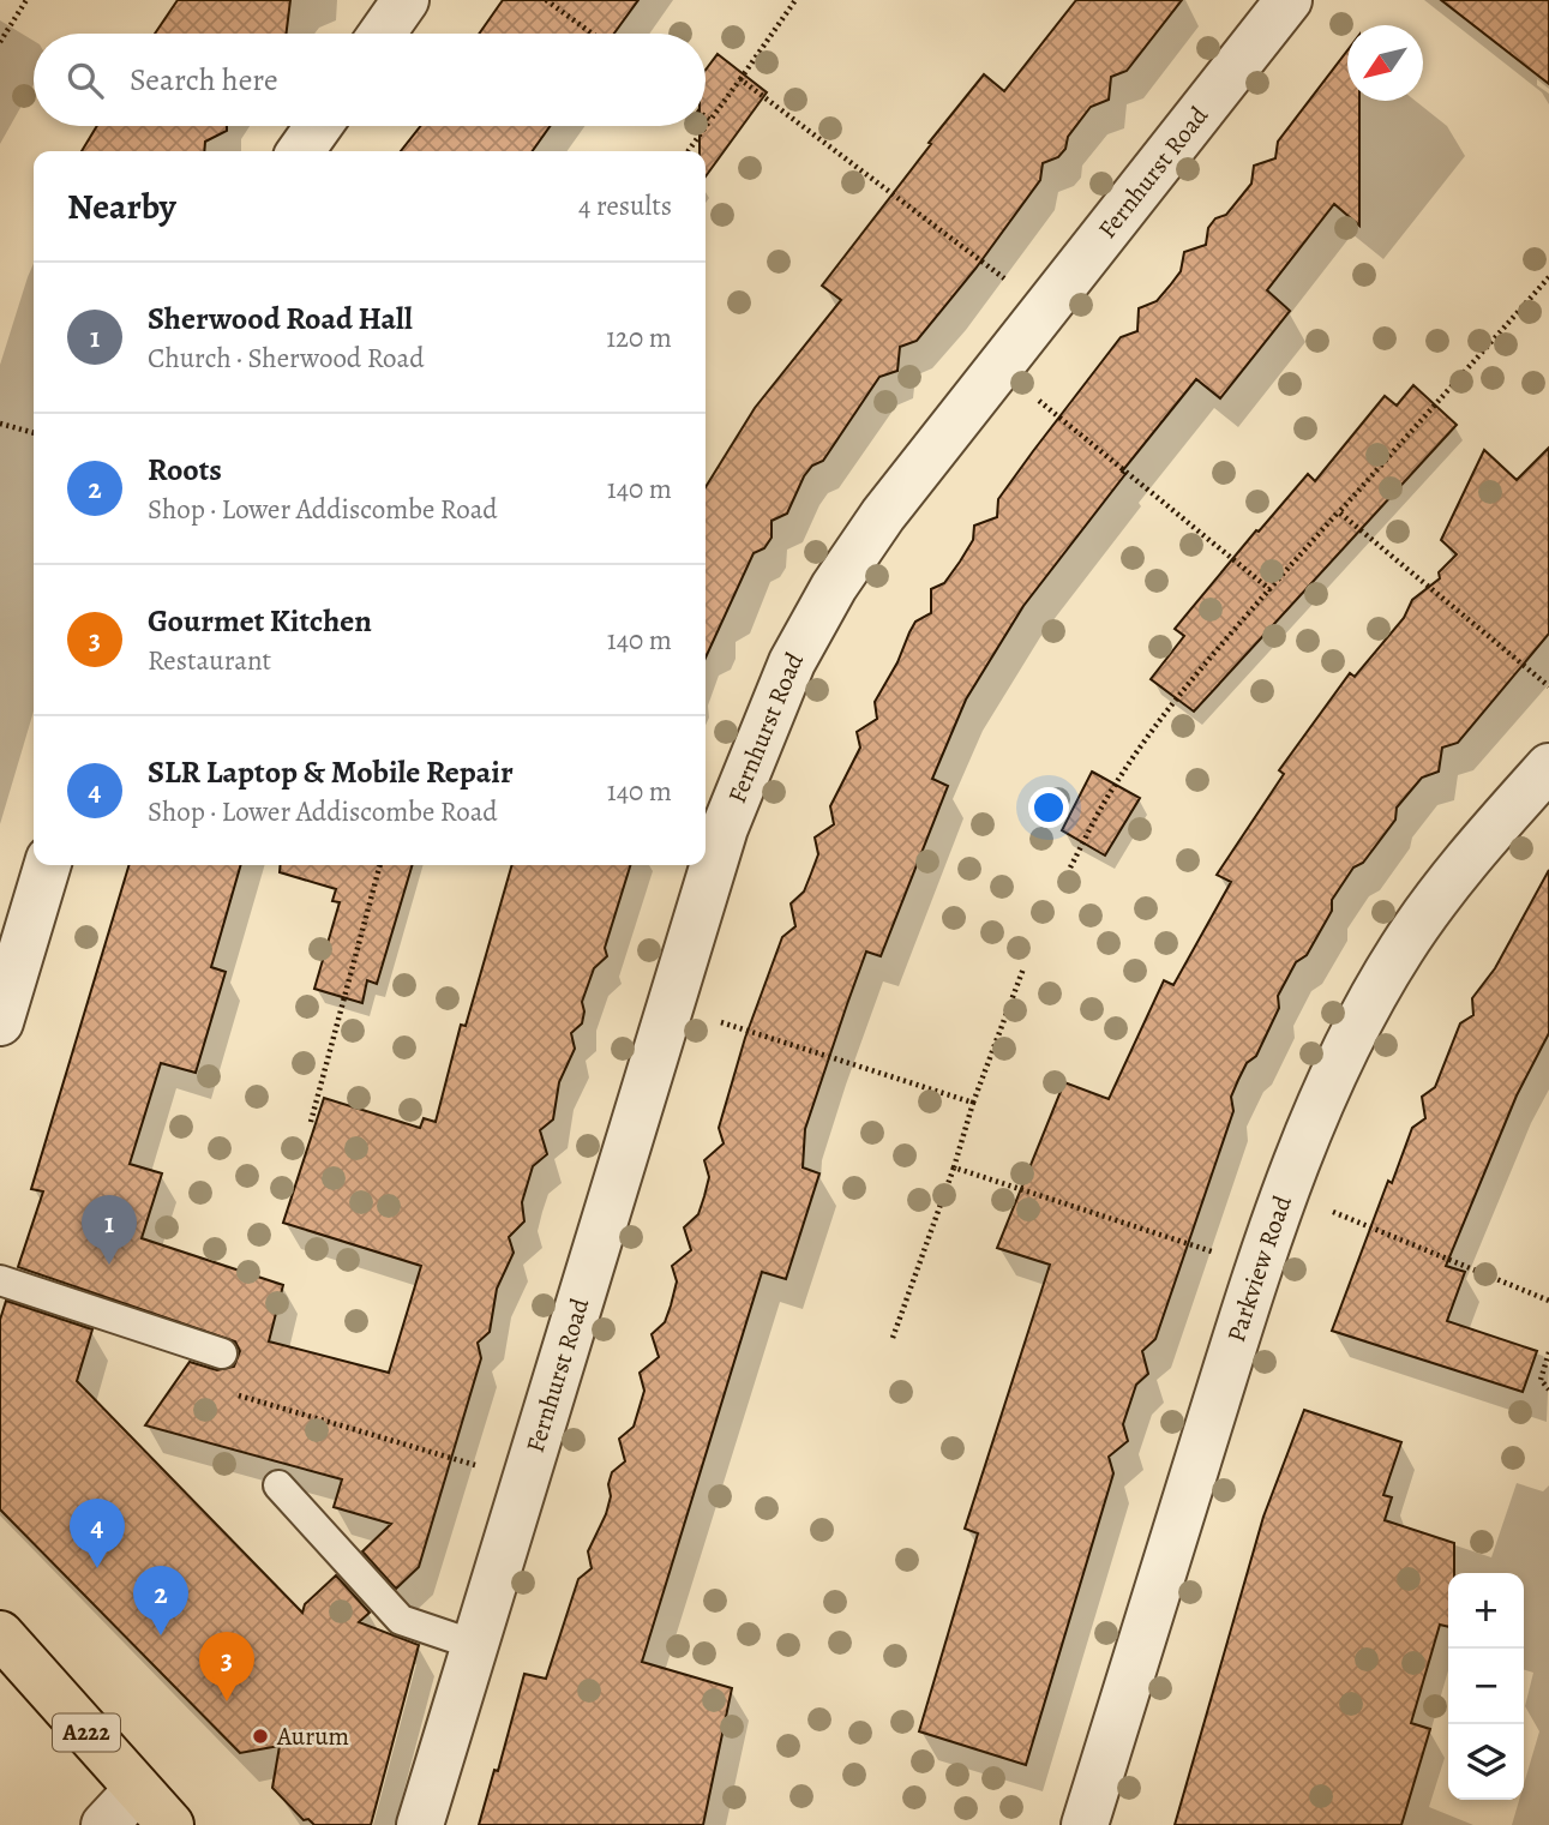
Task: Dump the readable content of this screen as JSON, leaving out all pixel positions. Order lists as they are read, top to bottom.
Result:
{
  "streets": {
    "main road": ["A222"],
    "street": ["Fernhurst Road", "Parkview Road"]
  },
  "places": ["Aurum"],
  "north": "bottom left",
  "page": {
    "search": "Search here",
    "heading": ["Nearby", "4 results"],
    "list": [
      {
        "mark": "1",
        "name": "Sherwood Road Hall",
        "note": "Church · Sherwood Road",
        "value": "120 m"
      },
      {
        "mark": "2",
        "name": "Roots",
        "note": "Shop · Lower Addiscombe Road",
        "value": "140 m"
      },
      {
        "mark": "3",
        "name": "Gourmet Kitchen",
        "note": "Restaurant",
        "value": "140 m"
      },
      {
        "mark": "4",
        "name": "SLR Laptop & Mobile Repair",
        "note": "Shop · Lower Addiscombe Road",
        "value": "140 m"
      }
    ],
    "pins": [
      "1",
      "4",
      "2",
      "3"
    ],
    "map_buttons": ["+", "−"]
  }
}
